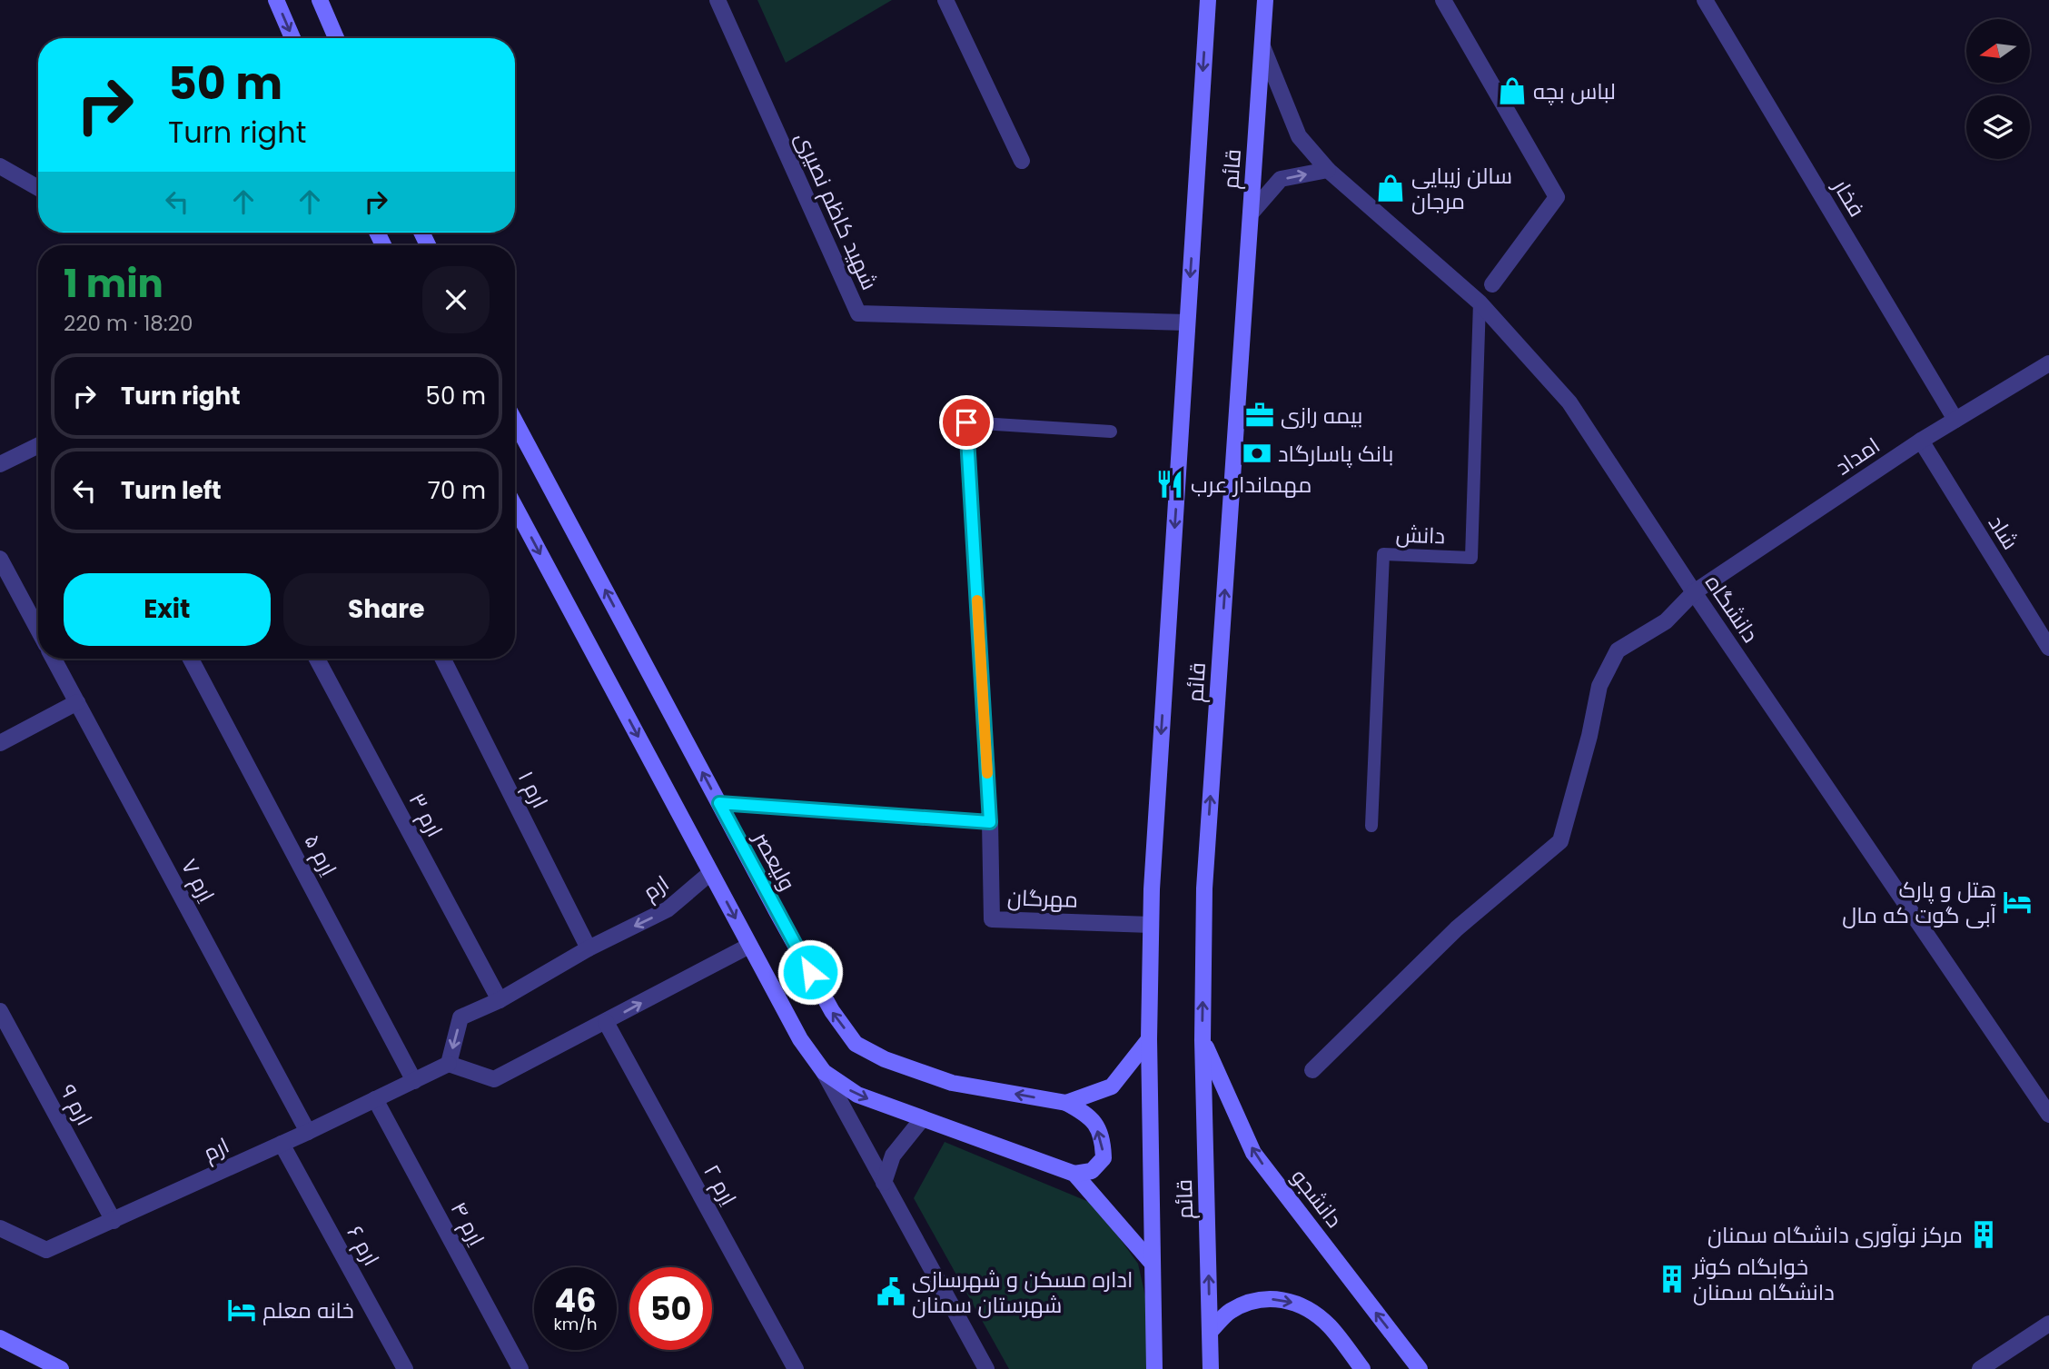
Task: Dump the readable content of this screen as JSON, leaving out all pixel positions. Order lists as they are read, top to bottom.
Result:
{
  "streets": {
    "main road": ["قائم", "ولیعصر", "دانشجو"],
    "street": [
      "فخار",
      "شهید کاظم نصیری",
      "امداد",
      "شاد",
      "دانشگاه",
      "ارم ۱",
      "ارم ۳",
      "اِرم ۵",
      "اِرم ۷",
      "ارم",
      "مهرگان",
      "ارم ۹",
      "اِرم ۲",
      "اِرم ۴",
      "ارم ۶"
    ],
    "lane": ["دانش"]
  },
  "crossings": [
    ["قائم", "شهید کاظم نصیری"],
    ["قائم", "دانشگاه"],
    ["قائم", "ولیعصر"],
    ["قائم", "مهرگان"],
    ["قائم", "دانشجو"],
    ["فخار", "امداد"],
    ["امداد", "شاد"],
    ["امداد", "دانشگاه"],
    ["دانش", "دانشگاه"],
    ["ارم ۱", "ارم"],
    ["ارم ۳", "ارم"],
    ["اِرم ۵", "ارم"],
    ["اِرم ۷", "ارم"],
    ["ارم", "ارم ۹"],
    ["ارم", "اِرم ۴"],
    ["ارم", "ارم ۶"]
  ],
  "one_way": ["دانشجو"],
  "places": {
    "shop": ["لباس بچه", "سالن زیبایی مرجان"],
    "office": ["بیمه رازی"],
    "bank": ["بانک پاسارگاد"],
    "restaurant": ["مهماندار عرب"],
    "hotel": ["هتل و پارک آبی گوت که مال", "خانه معلم"],
    "building": ["مرکز نوآوری دانشگاه سمنان", "خوابگاه کوثر دانشگاه سمنان"],
    "public building": ["اداره مسکن و شهرسازی شهرستان سمنان"]
  },
  "north": "left",
  "page": {
    "turn": ["50 m", "Turn right"],
    "heading": ["1 min", "220 m · 18:20"],
    "list": [
      {
        "name": "Turn right",
        "value": "50 m"
      },
      {
        "name": "Turn left",
        "value": "70 m"
      }
    ],
    "buttons": ["Exit", "Share"],
    "speed": "46 km/h",
    "limit": "50"
  }
}
